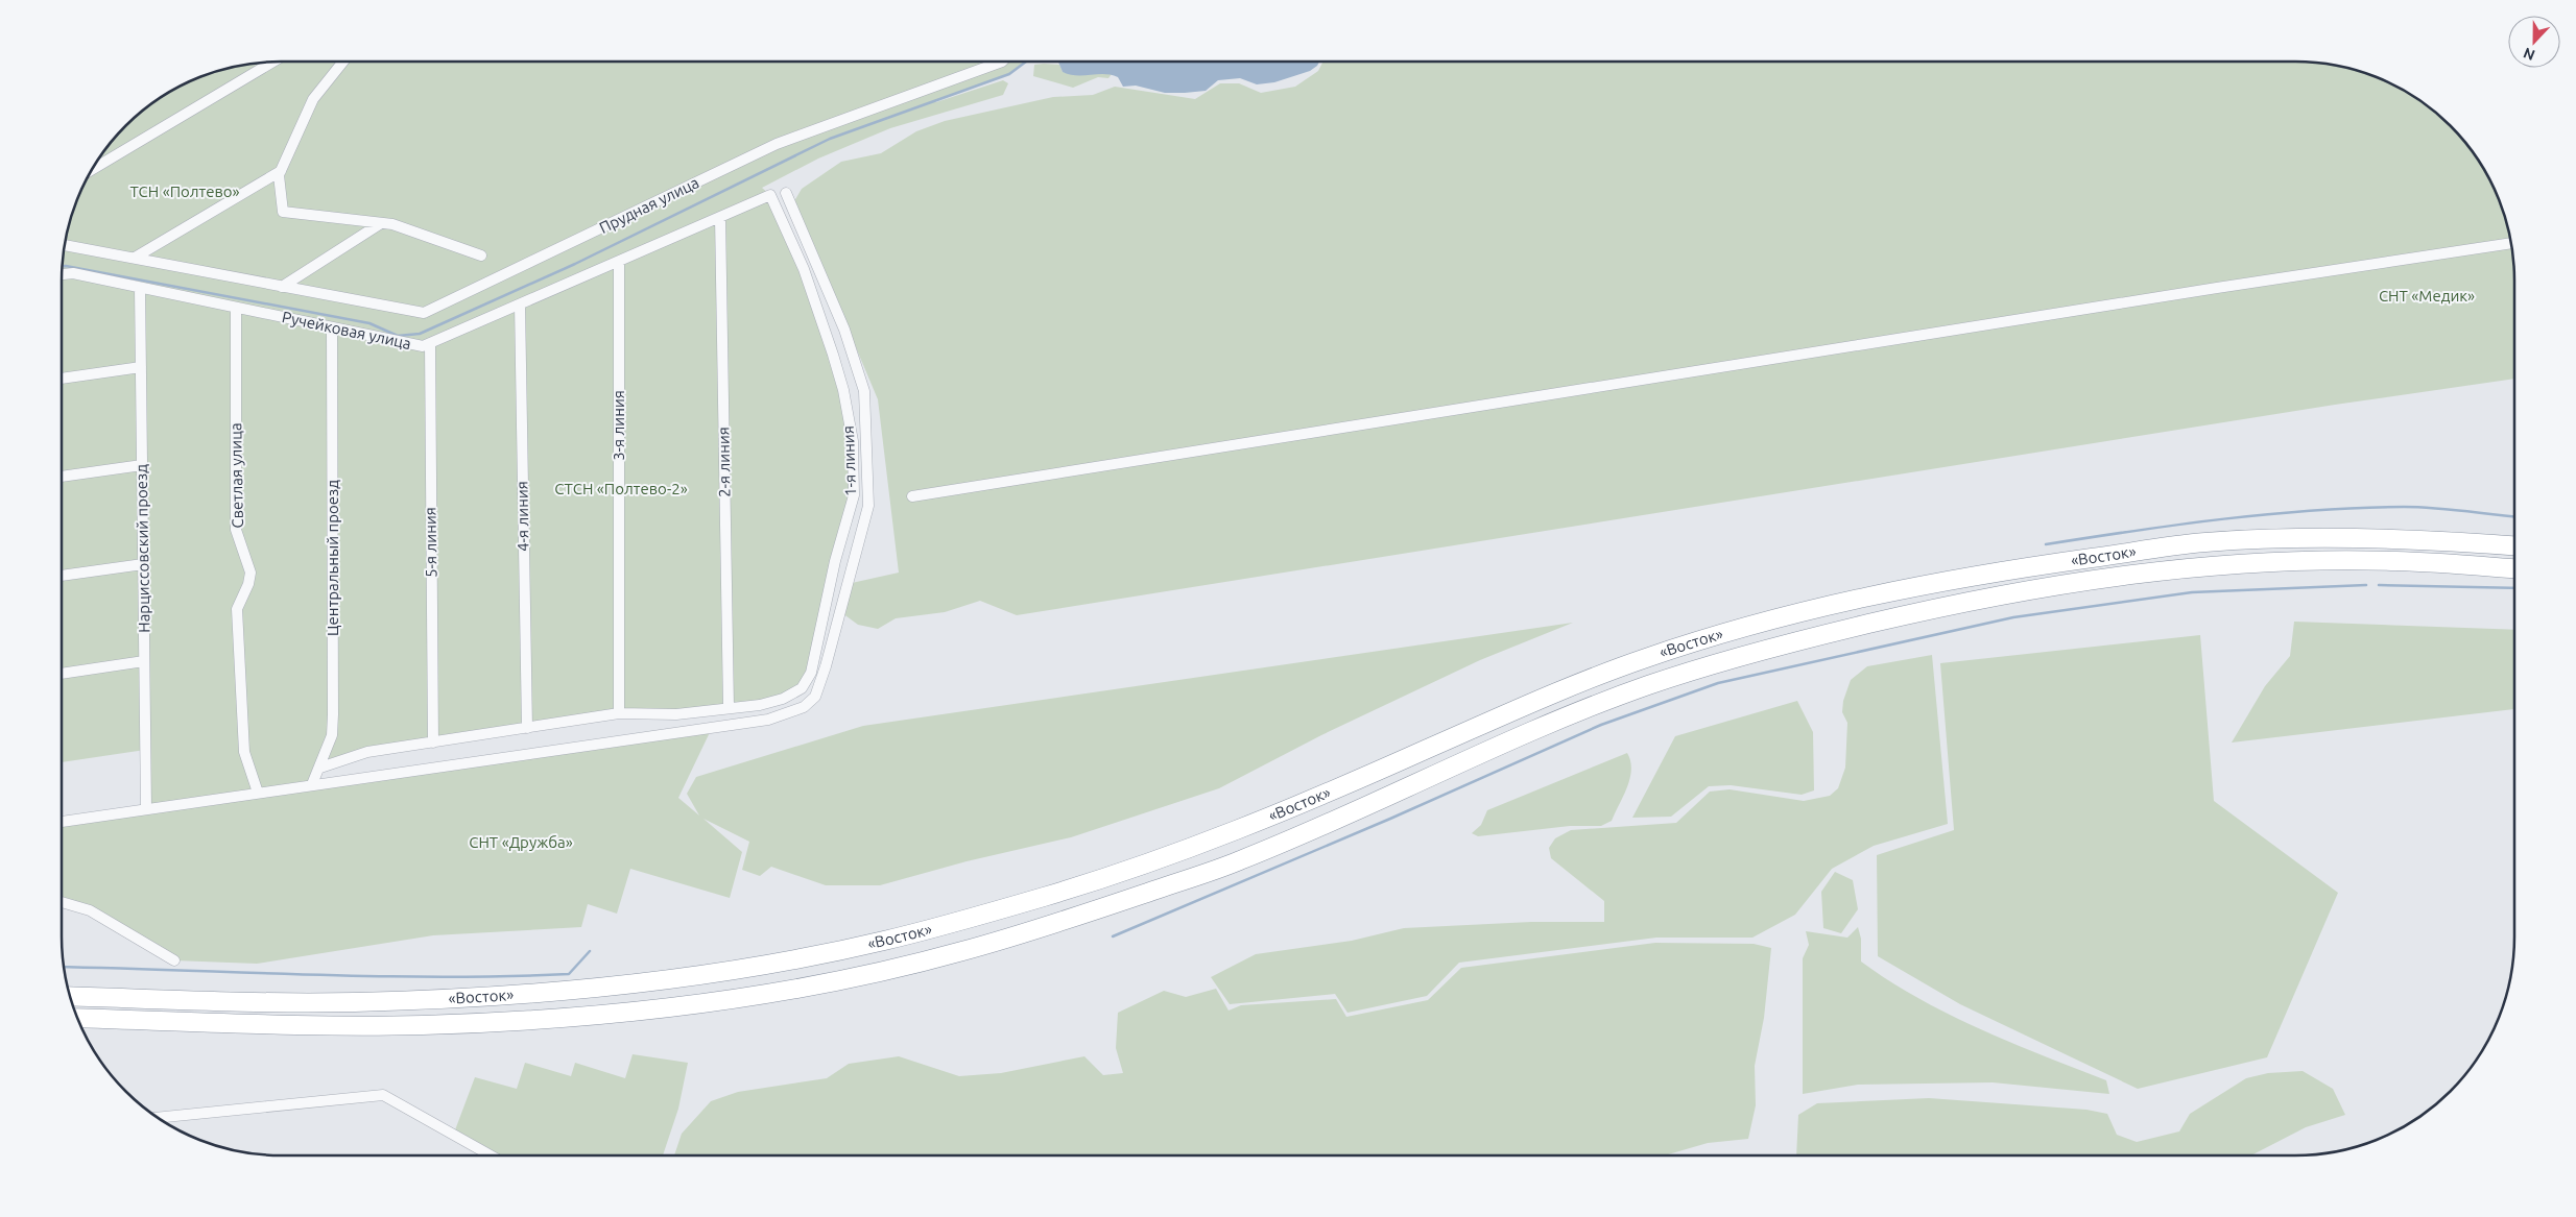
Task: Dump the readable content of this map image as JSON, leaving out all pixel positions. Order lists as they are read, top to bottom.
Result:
{
  "streets": {
    "highway": ["«Восток»"],
    "street": [
      "Прудная улица",
      "Ручейковая улица",
      "3-я линия",
      "1-я линия",
      "2-я линия",
      "Светлая улица",
      "4-я линия",
      "5-я линия",
      "Нарциссовский проезд",
      "Центральный проезд"
    ]
  },
  "crossings": [
    ["Ручейковая улица", "3-я линия"],
    ["Ручейковая улица", "1-я линия"],
    ["Ручейковая улица", "2-я линия"],
    ["Ручейковая улица", "Светлая улица"],
    ["Ручейковая улица", "4-я линия"],
    ["Ручейковая улица", "5-я линия"],
    ["Ручейковая улица", "Нарциссовский проезд"],
    ["Ручейковая улица", "Центральный проезд"],
    ["3-я линия", "1-я линия"],
    ["1-я линия", "2-я линия"],
    ["1-я линия", "4-я линия"],
    ["1-я линия", "5-я линия"],
    ["1-я линия", "Центральный проезд"]
  ],
  "parks": [
    "ТСН «Полтево»",
    "СНТ «Медик»",
    "СТСН «Полтево-2»",
    "СНТ «Дружба»"
  ],
  "north": "bottom"
}
